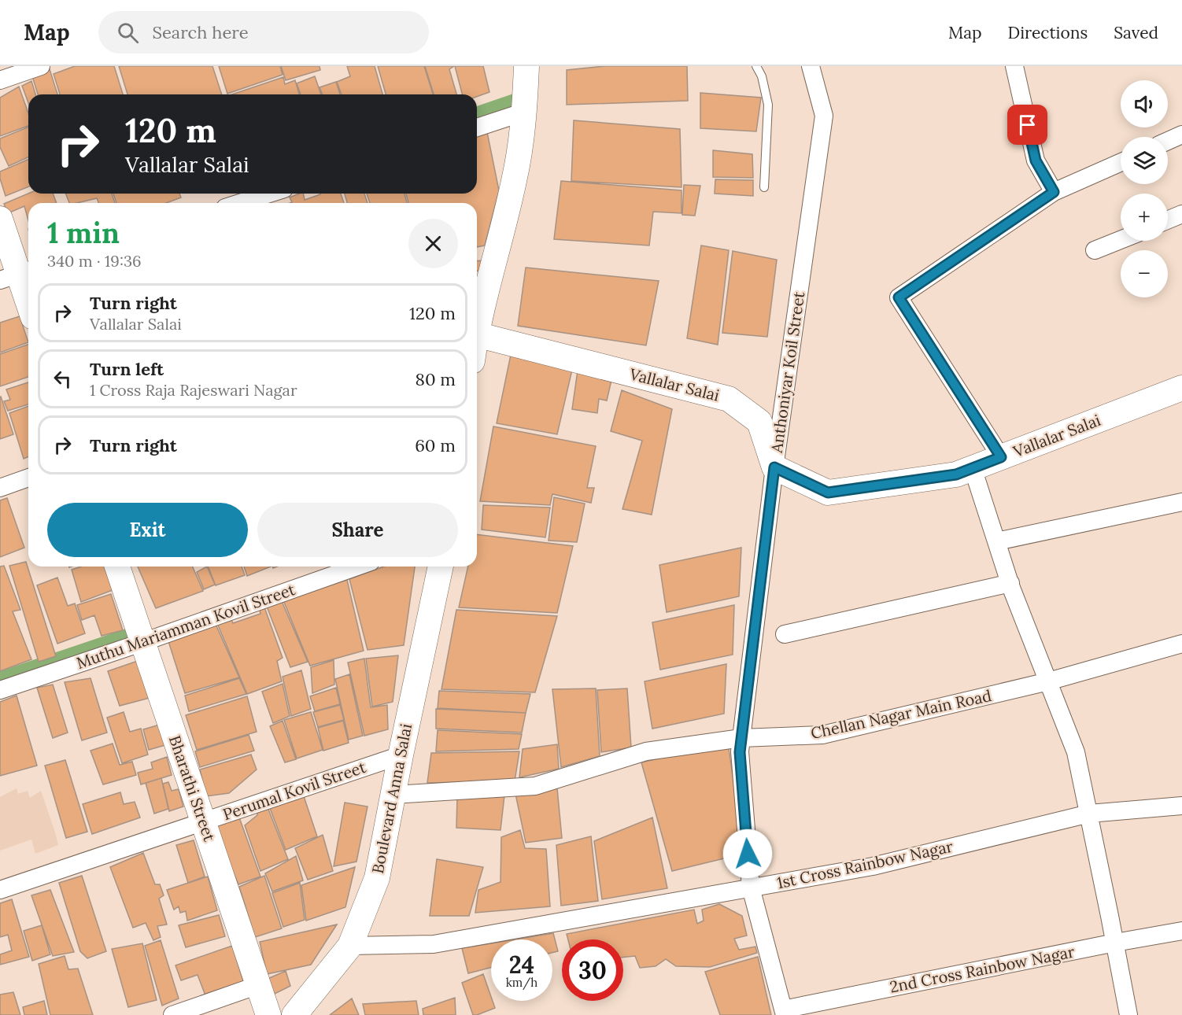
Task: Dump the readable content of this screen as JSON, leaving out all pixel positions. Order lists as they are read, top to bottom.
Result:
{
  "streets": {
    "street": [
      "Anthoniyar Koil Street",
      "Vallalar Salai",
      "Muthu Mariamman Kovil Street",
      "Chellan Nagar Main Road",
      "Bharathi Street",
      "Perumal Kovil Street",
      "Boulevard Anna Salai",
      "1st Cross Rainbow Nagar",
      "2nd Cross Rainbow Nagar"
    ]
  },
  "crossings": [
    ["Anthoniyar Koil Street", "Vallalar Salai"],
    ["Anthoniyar Koil Street", "Chellan Nagar Main Road"],
    ["Anthoniyar Koil Street", "1st Cross Rainbow Nagar"],
    ["Anthoniyar Koil Street", "2nd Cross Rainbow Nagar"],
    ["Muthu Mariamman Kovil Street", "Bharathi Street"],
    ["Chellan Nagar Main Road", "Boulevard Anna Salai"],
    ["Bharathi Street", "Perumal Kovil Street"],
    ["Perumal Kovil Street", "Boulevard Anna Salai"],
    ["Boulevard Anna Salai", "1st Cross Rainbow Nagar"]
  ],
  "page": {
    "header": "Map",
    "search": "Search here",
    "nav": ["Map", "Directions", "Saved"],
    "map_buttons": ["+", "−"],
    "turn": ["120 m", "Vallalar Salai"],
    "heading": ["1 min", "340 m · 19:36"],
    "list": [
      {
        "name": "Turn right",
        "note": "Vallalar Salai",
        "value": "120 m"
      },
      {
        "name": "Turn left",
        "note": "1 Cross Raja Rajeswari Nagar",
        "value": "80 m"
      },
      {
        "name": "Turn right",
        "value": "60 m"
      }
    ],
    "buttons": ["Exit", "Share"],
    "speed": "24 km/h",
    "limit": "30"
  }
}
